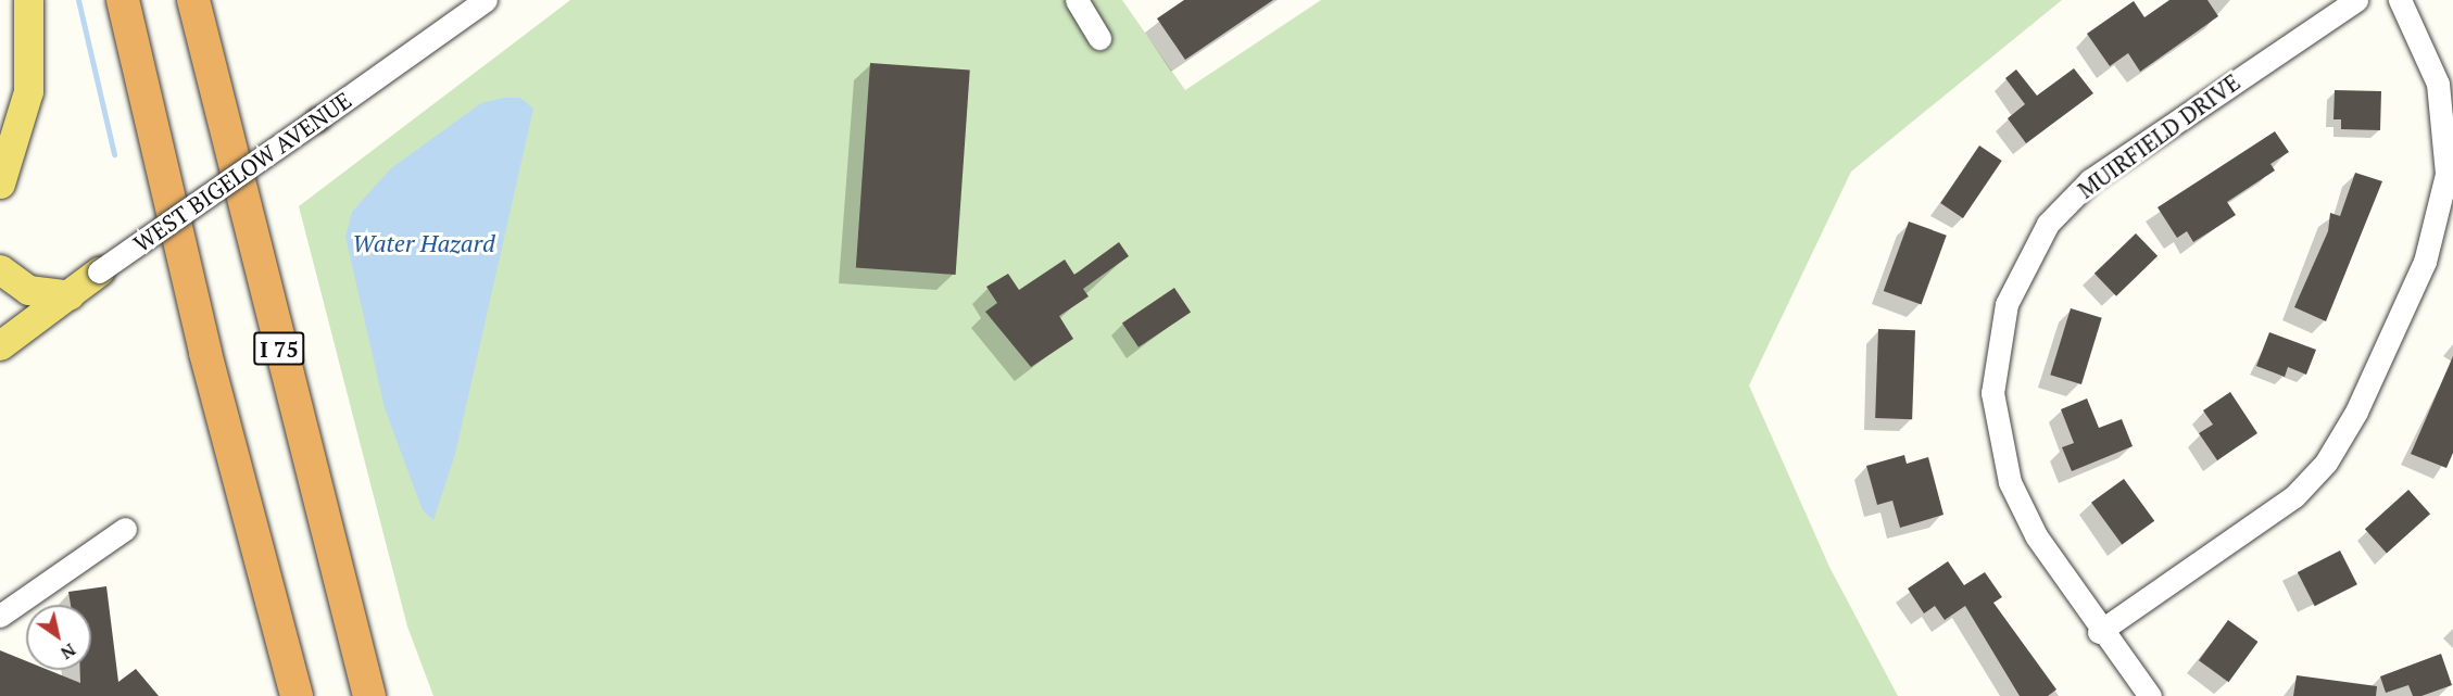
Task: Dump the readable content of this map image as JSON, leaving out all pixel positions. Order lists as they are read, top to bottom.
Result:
{
  "streets": {
    "highway": ["I 75"],
    "main road": ["WEST BIGELOW AVENUE"],
    "street": ["MUIRFIELD DRIVE"]
  },
  "water": ["Water Hazard"],
  "north": "bottom right"
}
